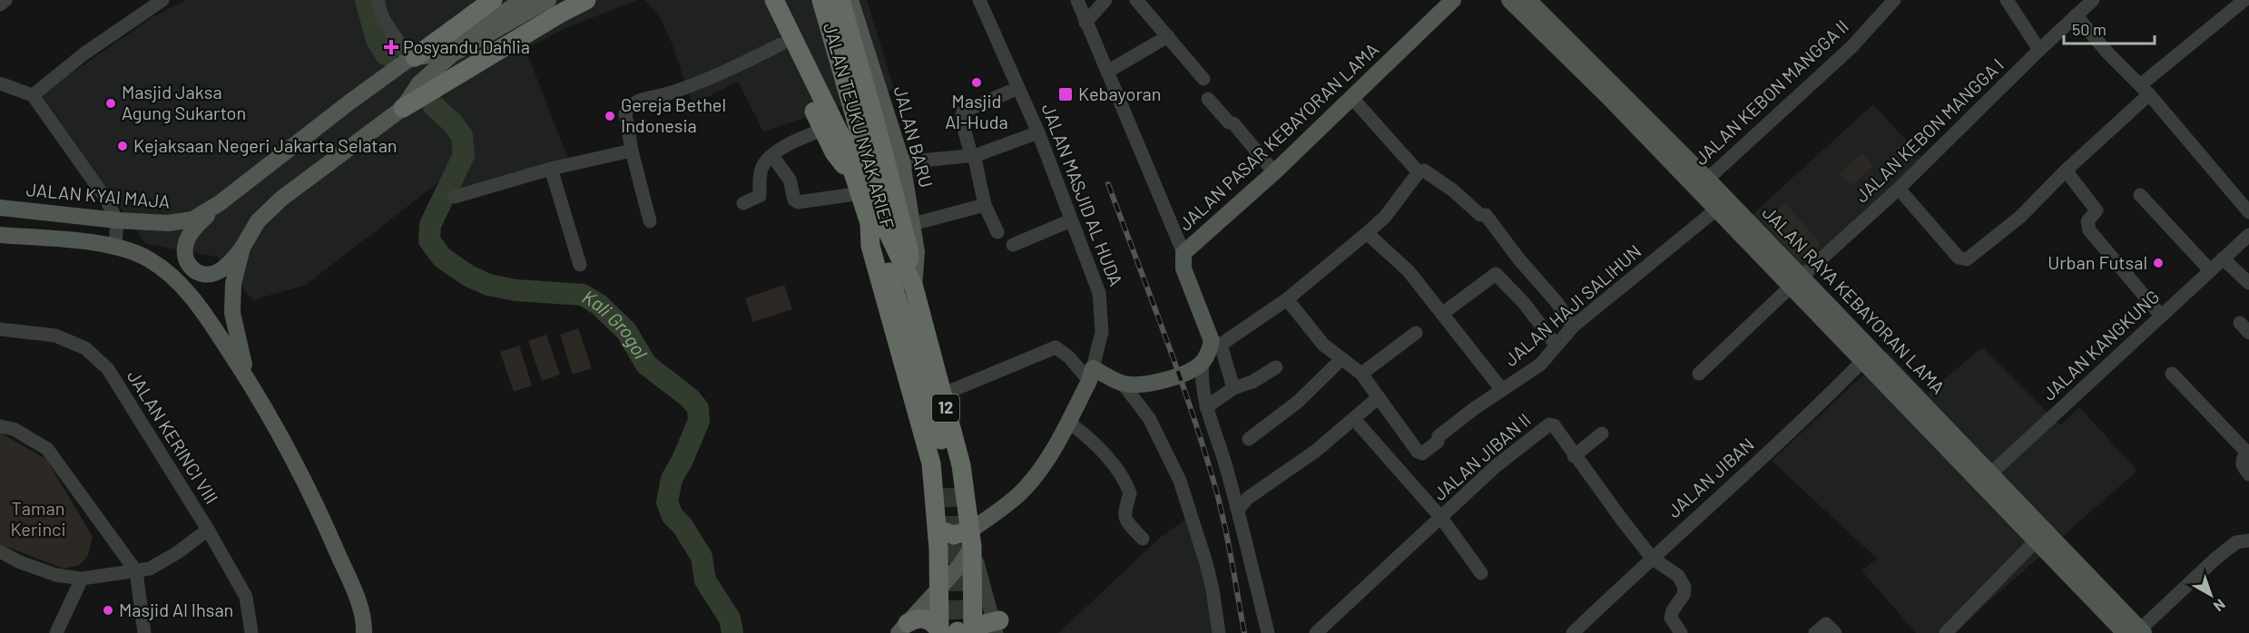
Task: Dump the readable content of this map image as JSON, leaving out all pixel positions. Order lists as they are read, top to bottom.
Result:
{
  "streets": {
    "highway": ["JALAN TEUKU NYAK ARIEF", "12"],
    "main road": [
      "JALAN BARU",
      "JALAN PASAR KEBAYORAN LAMA",
      "JALAN MASJID AL HUDA",
      "JALAN KYAI MAJA",
      "JALAN RAYA KEBAYORAN LAMA"
    ],
    "street": [
      "JALAN KEBON MANGGA II",
      "JALAN KEBON MANGGA I",
      "JALAN HAJI SALIHUN",
      "JALAN KANGKUNG",
      "JALAN KERINCI VIII",
      "JALAN JIBAN II",
      "JALAN JIBAN"
    ]
  },
  "crossings": [
    ["JALAN KEBON MANGGA II", "JALAN RAYA KEBAYORAN LAMA"],
    ["JALAN TEUKU NYAK ARIEF", "JALAN BARU"],
    ["JALAN TEUKU NYAK ARIEF", "JALAN MASJID AL HUDA"],
    ["JALAN TEUKU NYAK ARIEF", "12"],
    ["JALAN KEBON MANGGA I", "JALAN RAYA KEBAYORAN LAMA"],
    ["JALAN RAYA KEBAYORAN LAMA", "JALAN HAJI SALIHUN"],
    ["JALAN RAYA KEBAYORAN LAMA", "JALAN KANGKUNG"],
    ["JALAN RAYA KEBAYORAN LAMA", "JALAN JIBAN"],
    ["JALAN JIBAN II", "JALAN JIBAN"]
  ],
  "water": ["Kali Grogol"],
  "parks": ["Taman Kerinci"],
  "places": {
    "health": ["Posyandu Dahlia"],
    "other": [
      "Masjid Al-Huda",
      "Masjid Jaksa Agung Sukarton",
      "Gereja Bethel Indonesia",
      "Kejaksaan Negeri Jakarta Selatan",
      "Urban Futsal",
      "Masjid Al Ihsan"
    ],
    "transit": ["Kebayoran"]
  },
  "scale_bar": "50 m",
  "north": "bottom right"
}
